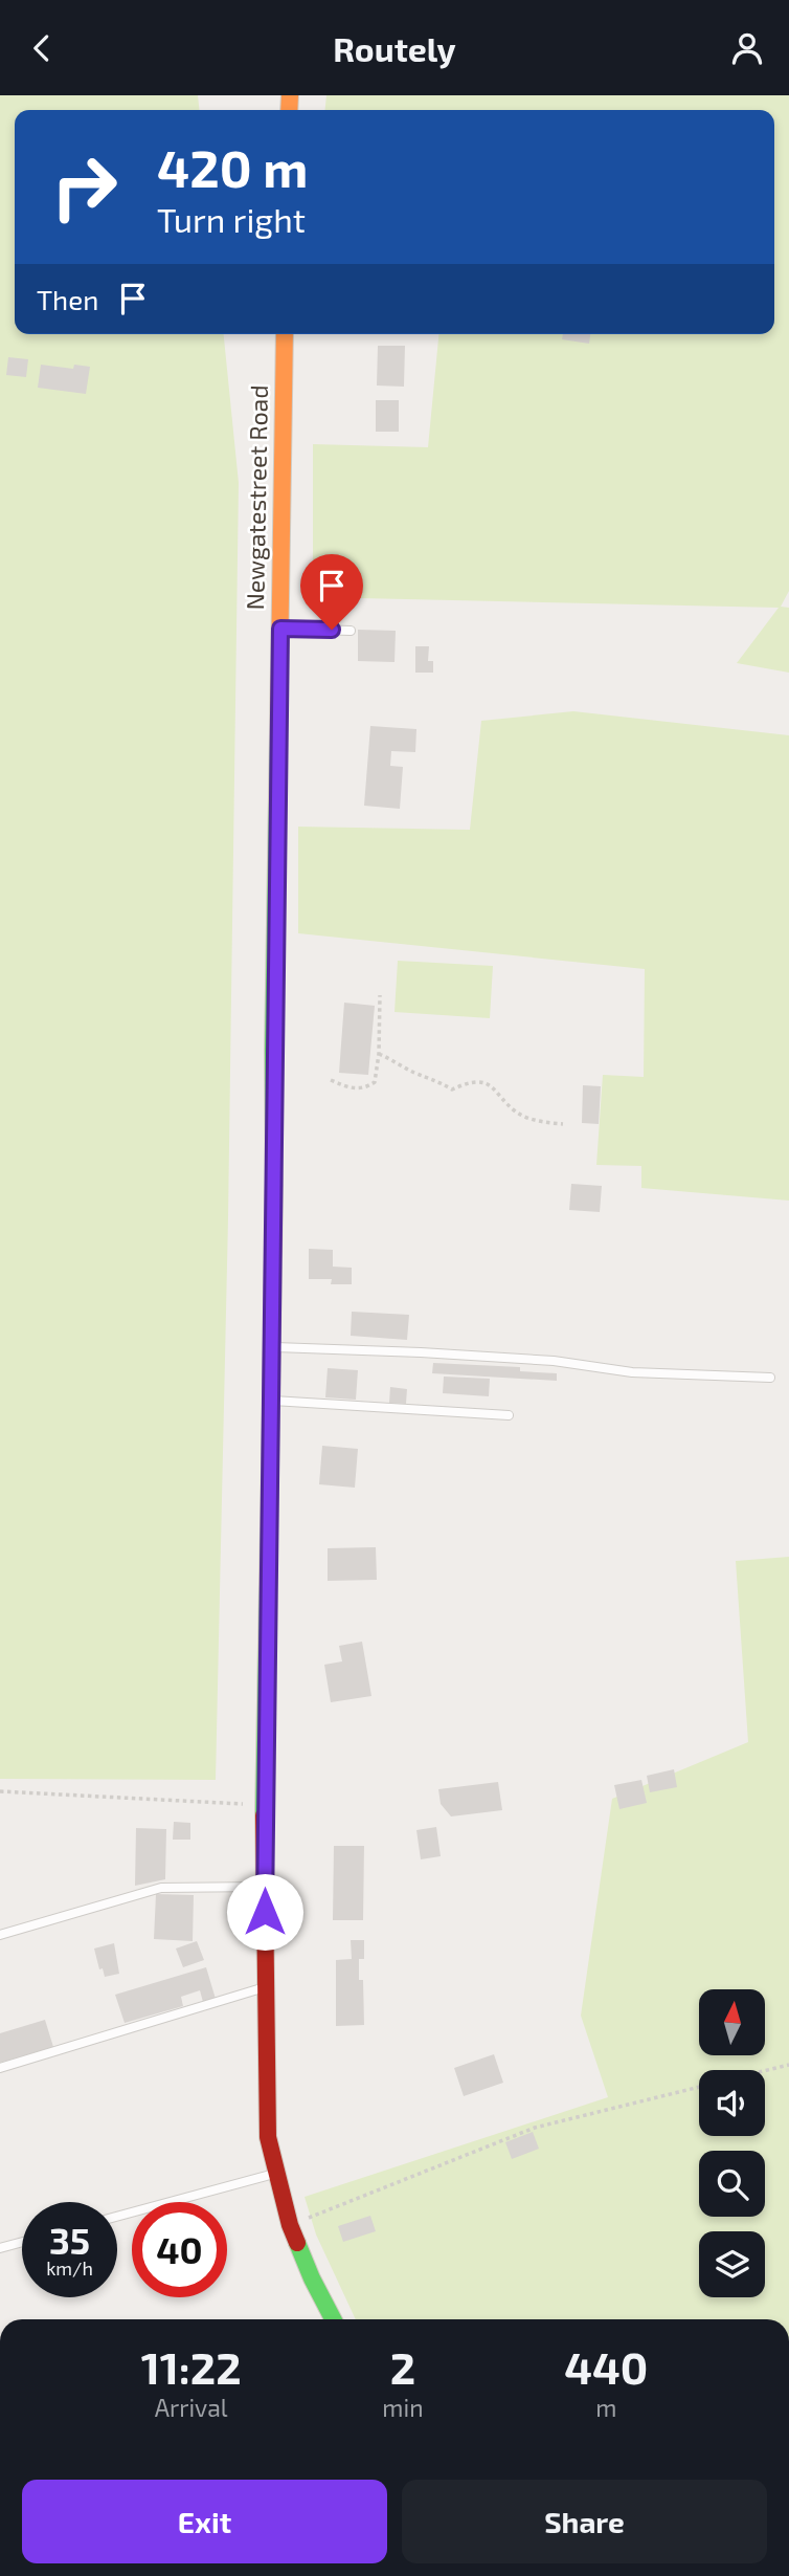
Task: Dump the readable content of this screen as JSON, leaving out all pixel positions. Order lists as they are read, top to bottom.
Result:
{
  "streets": {
    "street": ["Newgatestreet Road"]
  },
  "north": "top",
  "page": {
    "header": "Routely",
    "turn": ["420 m", "Turn right"],
    "then": "Then",
    "speed": "35 km/h",
    "limit": "40",
    "eta": [
      "11:22",
      "Arrival",
      "2",
      "min",
      "440",
      "m"
    ],
    "buttons": ["Exit", "Share"]
  }
}
